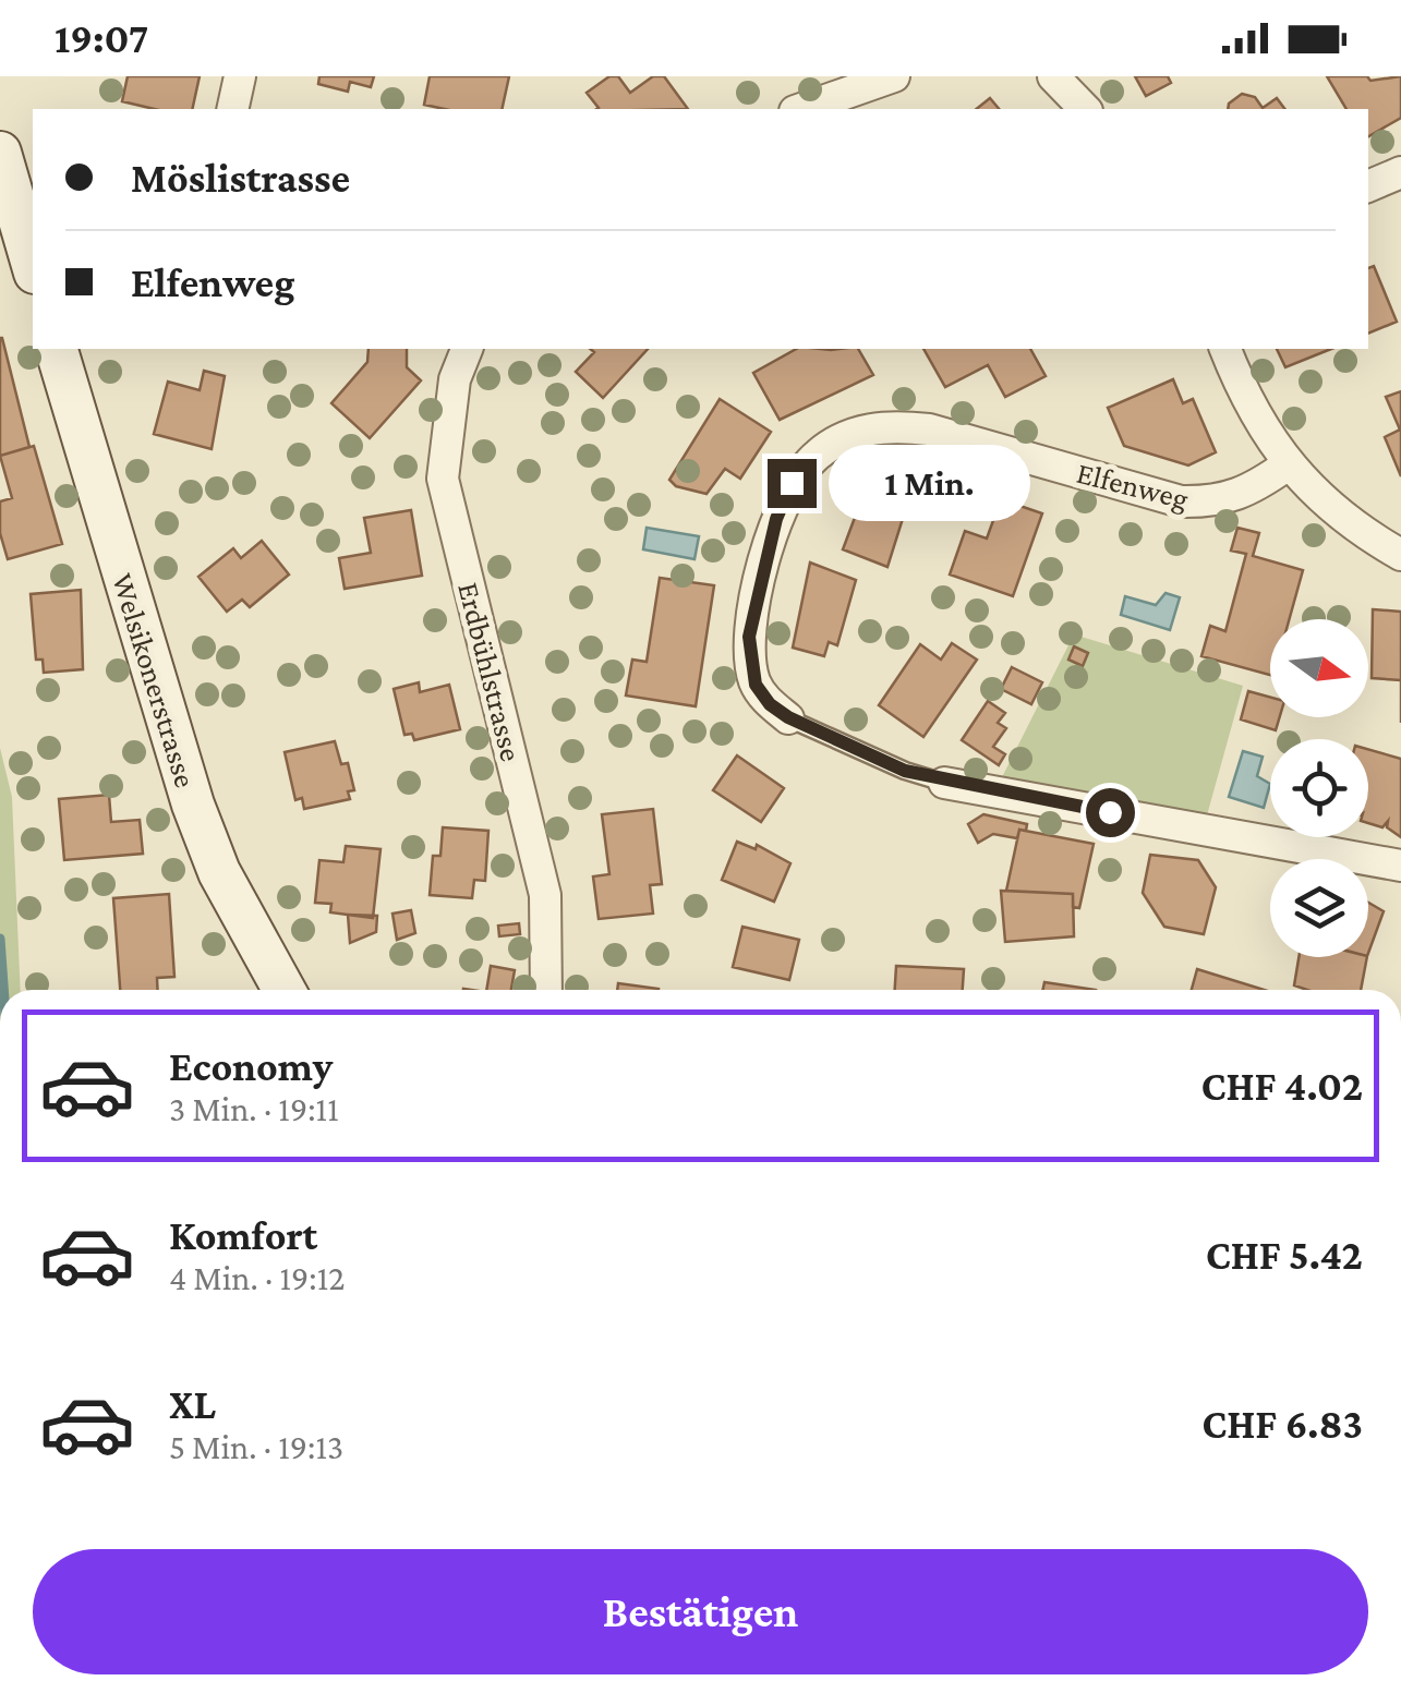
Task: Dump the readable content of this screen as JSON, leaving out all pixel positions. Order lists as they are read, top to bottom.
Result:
{
  "streets": {
    "main road": ["Welsikonerstrasse"],
    "street": ["Elfenweg", "Erdbühlstrasse"]
  },
  "north": "right",
  "page": {
    "status": "19:07",
    "banner": ["Möslistrasse", "Elfenweg"],
    "bubble": "1 Min.",
    "list": [
      {
        "name": "Economy",
        "note": "3 Min. · 19:11",
        "value": "CHF 4.02"
      },
      {
        "name": "Komfort",
        "note": "4 Min. · 19:12",
        "value": "CHF 5.42"
      },
      {
        "name": "XL",
        "note": "5 Min. · 19:13",
        "value": "CHF 6.83"
      }
    ],
    "buttons": "Bestätigen"
  }
}
